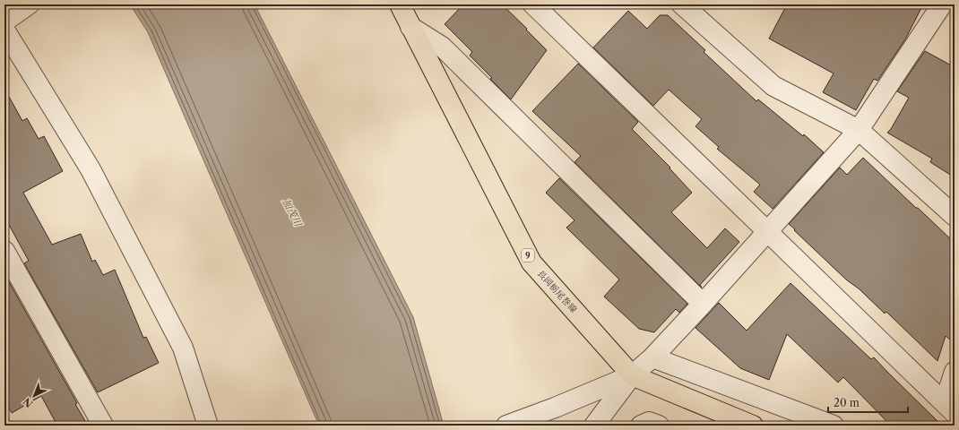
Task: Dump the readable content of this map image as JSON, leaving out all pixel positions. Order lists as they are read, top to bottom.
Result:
{
  "streets": {
    "main road": ["9", "長岡栃尾巻線"]
  },
  "water": ["加茂川"],
  "scale_bar": "20 m",
  "north": "bottom left"
}
